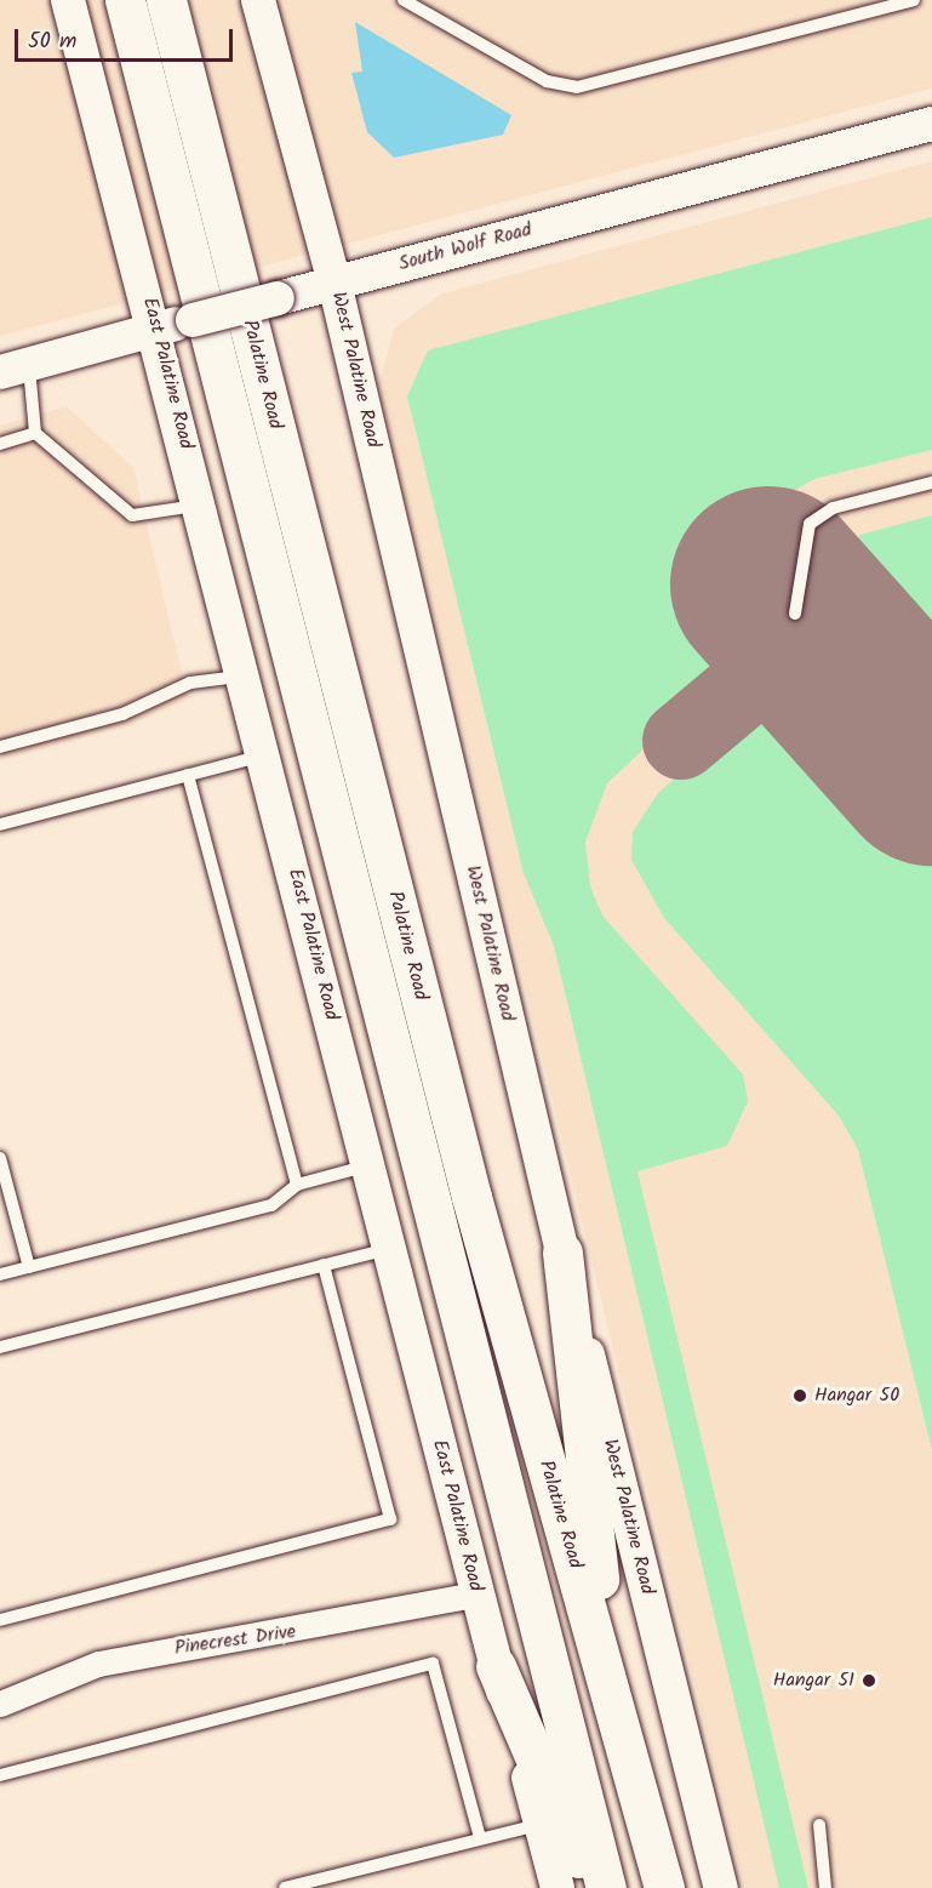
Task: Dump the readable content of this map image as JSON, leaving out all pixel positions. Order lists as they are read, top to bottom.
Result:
{
  "streets": {
    "highway": ["Palatine Road"],
    "street": [
      "South Wolf Road",
      "West Palatine Road",
      "East Palatine Road",
      "Pinecrest Drive"
    ]
  },
  "crossings": [
    ["South Wolf Road", "West Palatine Road"],
    ["South Wolf Road", "East Palatine Road"],
    ["East Palatine Road", "Pinecrest Drive"]
  ],
  "places": ["Hangar 50", "Hangar 51"],
  "scale_bar": "50 m"
}
